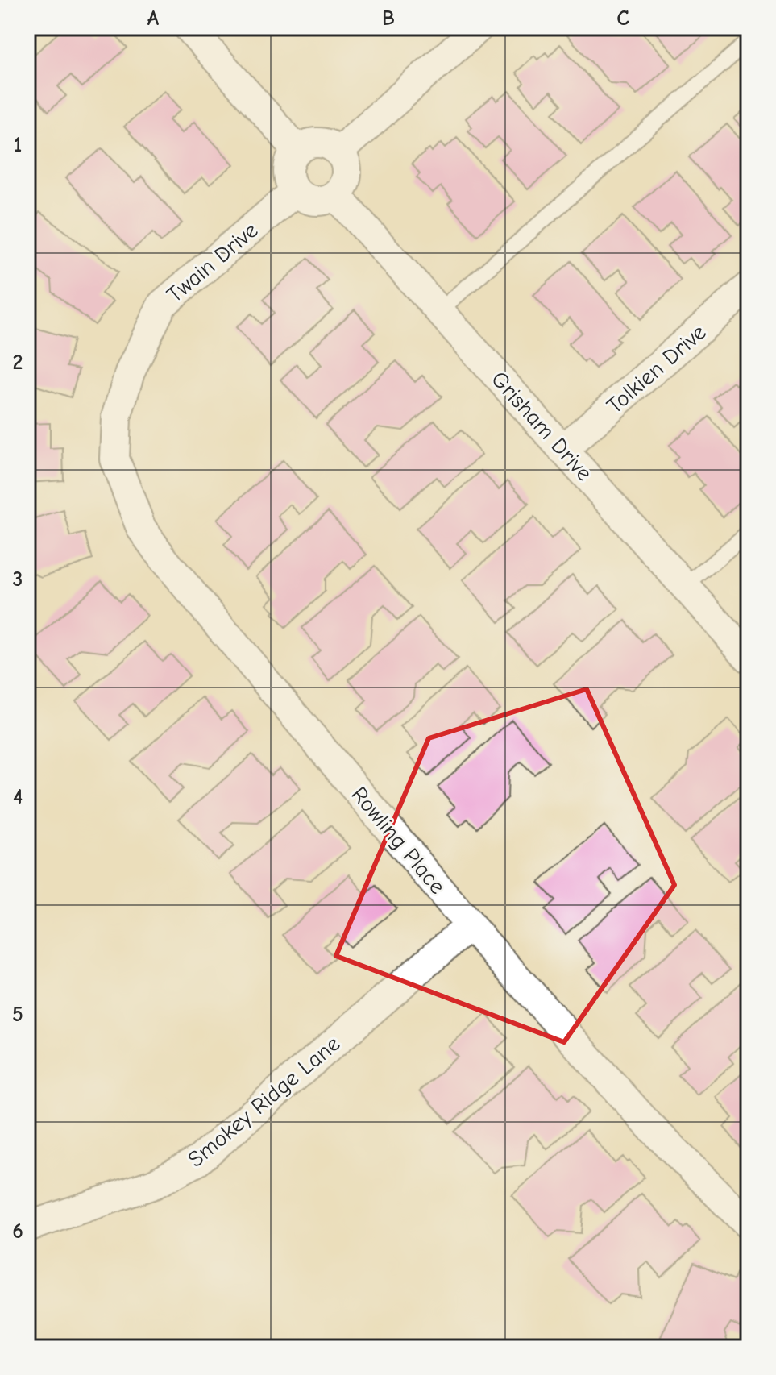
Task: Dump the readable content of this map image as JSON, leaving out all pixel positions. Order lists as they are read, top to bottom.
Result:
{
  "streets": {
    "street": [
      "Twain Drive",
      "Tolkien Drive",
      "Grisham Drive",
      "Rowling Place",
      "Smokey Ridge Lane"
    ]
  },
  "crossings": [
    ["Twain Drive", "Grisham Drive"],
    ["Twain Drive", "Rowling Place"],
    ["Tolkien Drive", "Grisham Drive"],
    ["Rowling Place", "Smokey Ridge Lane"]
  ],
  "grid": {
    "columns": ["A", "B", "C"],
    "rows": [
      "1",
      "2",
      "3",
      "4",
      "5",
      "6"
    ]
  }
}
